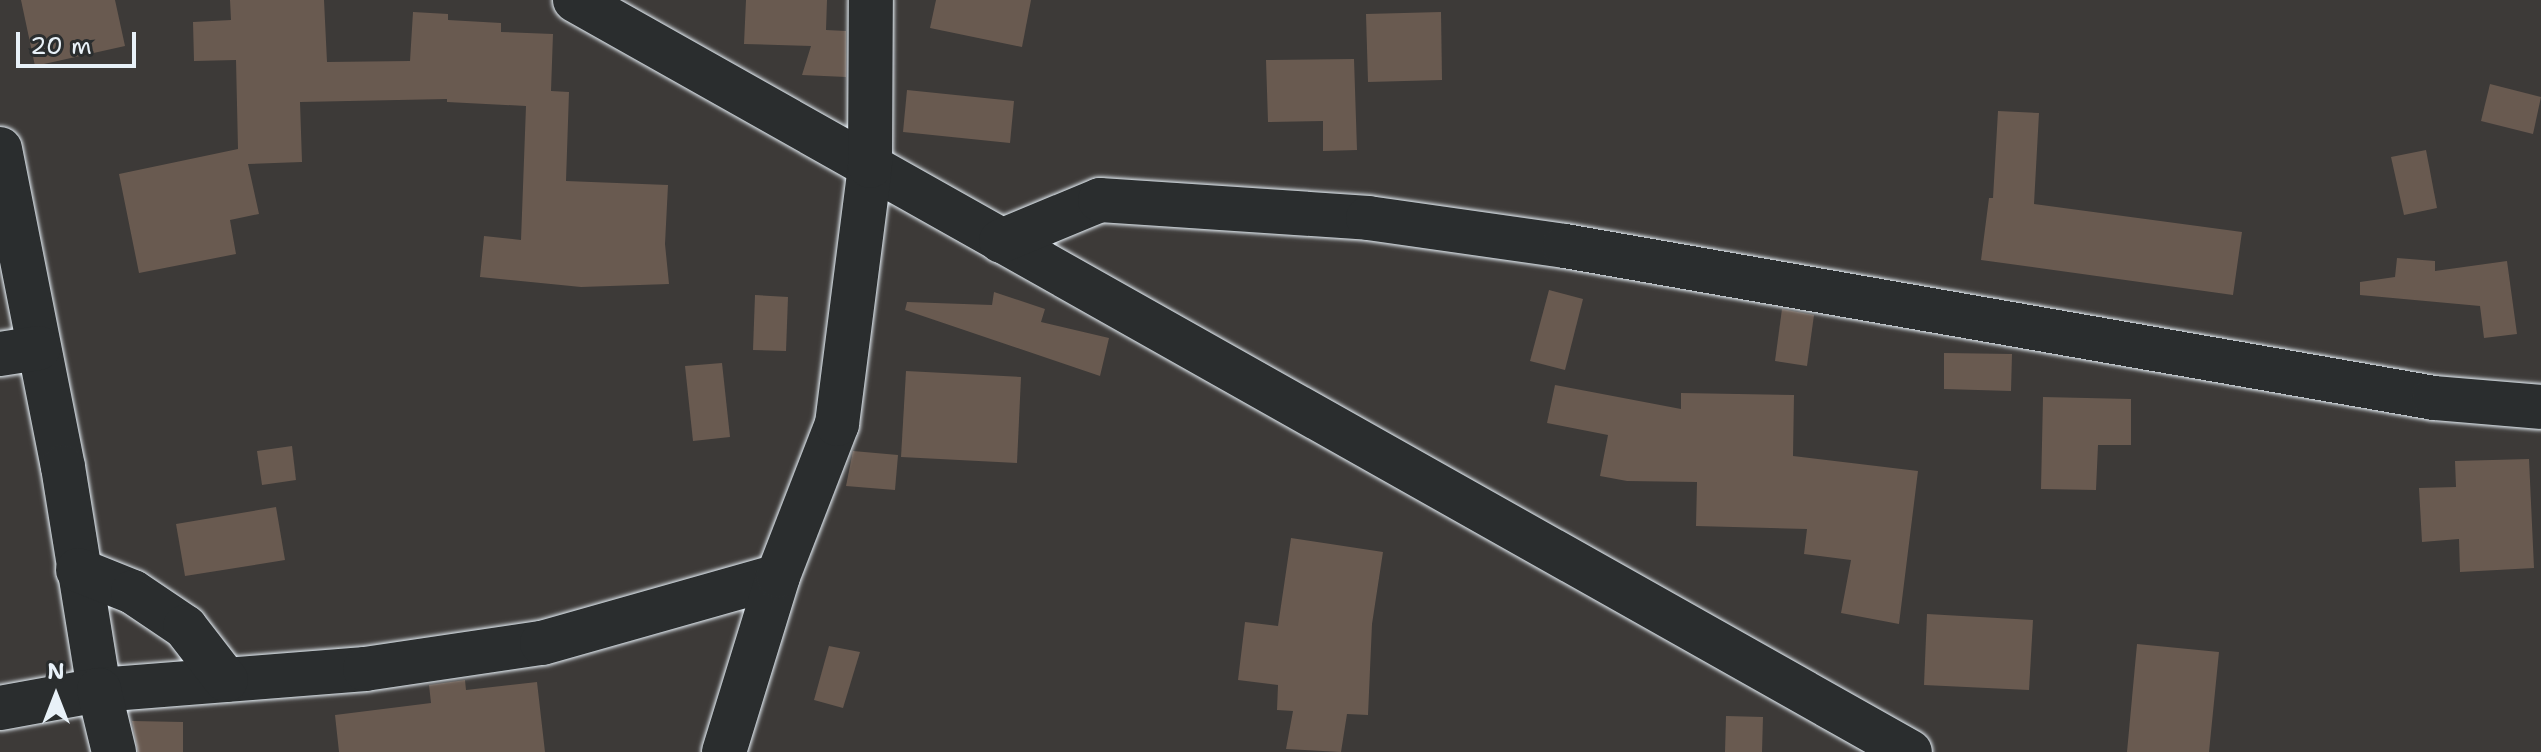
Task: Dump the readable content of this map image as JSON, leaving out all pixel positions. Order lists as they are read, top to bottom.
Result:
{
  "scale_bar": "20 m",
  "north": "top"
}
